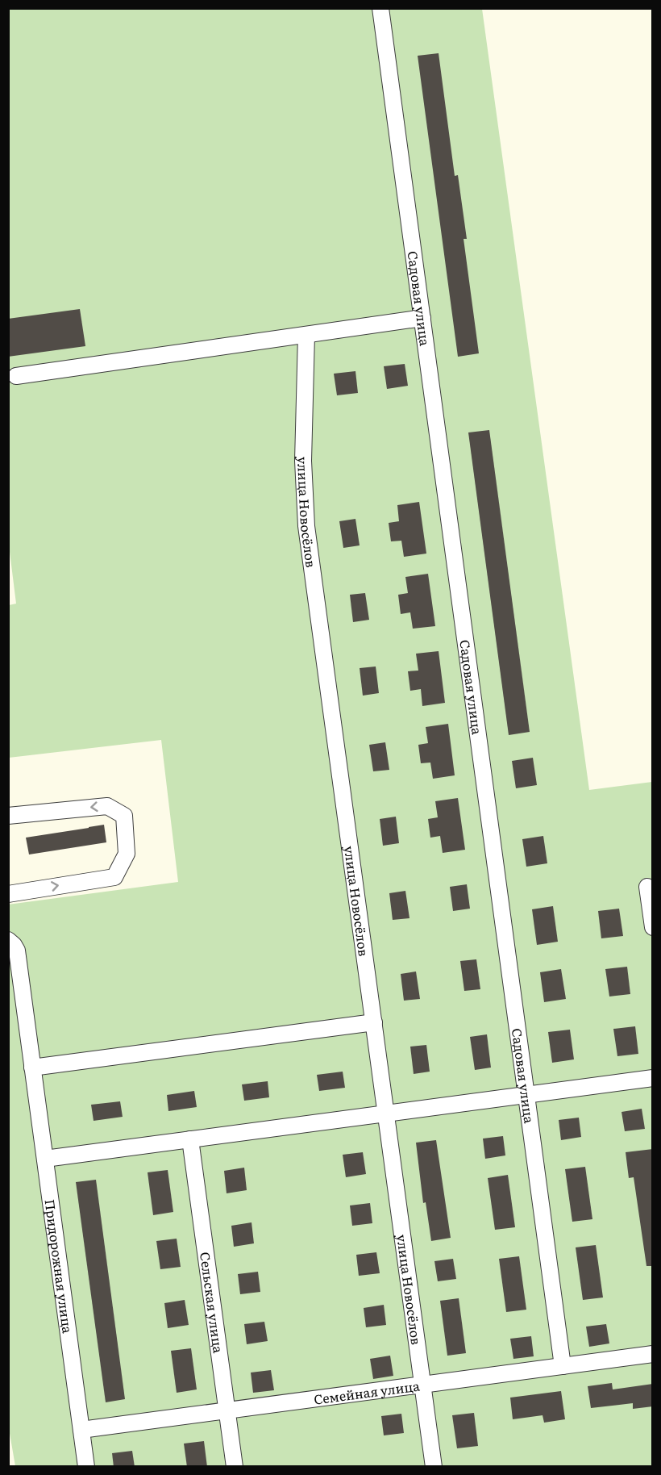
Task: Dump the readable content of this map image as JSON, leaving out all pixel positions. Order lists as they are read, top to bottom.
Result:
{
  "streets": {
    "street": [
      "Садовая улица",
      "улица Новосёлов",
      "Придорожная улица",
      "Сельская улица",
      "Семейная улица"
    ]
  },
  "crossings": [
    ["Садовая улица", "Семейная улица"],
    ["улица Новосёлов", "Семейная улица"],
    ["Придорожная улица", "Семейная улица"],
    ["Сельская улица", "Семейная улица"]
  ]
}
